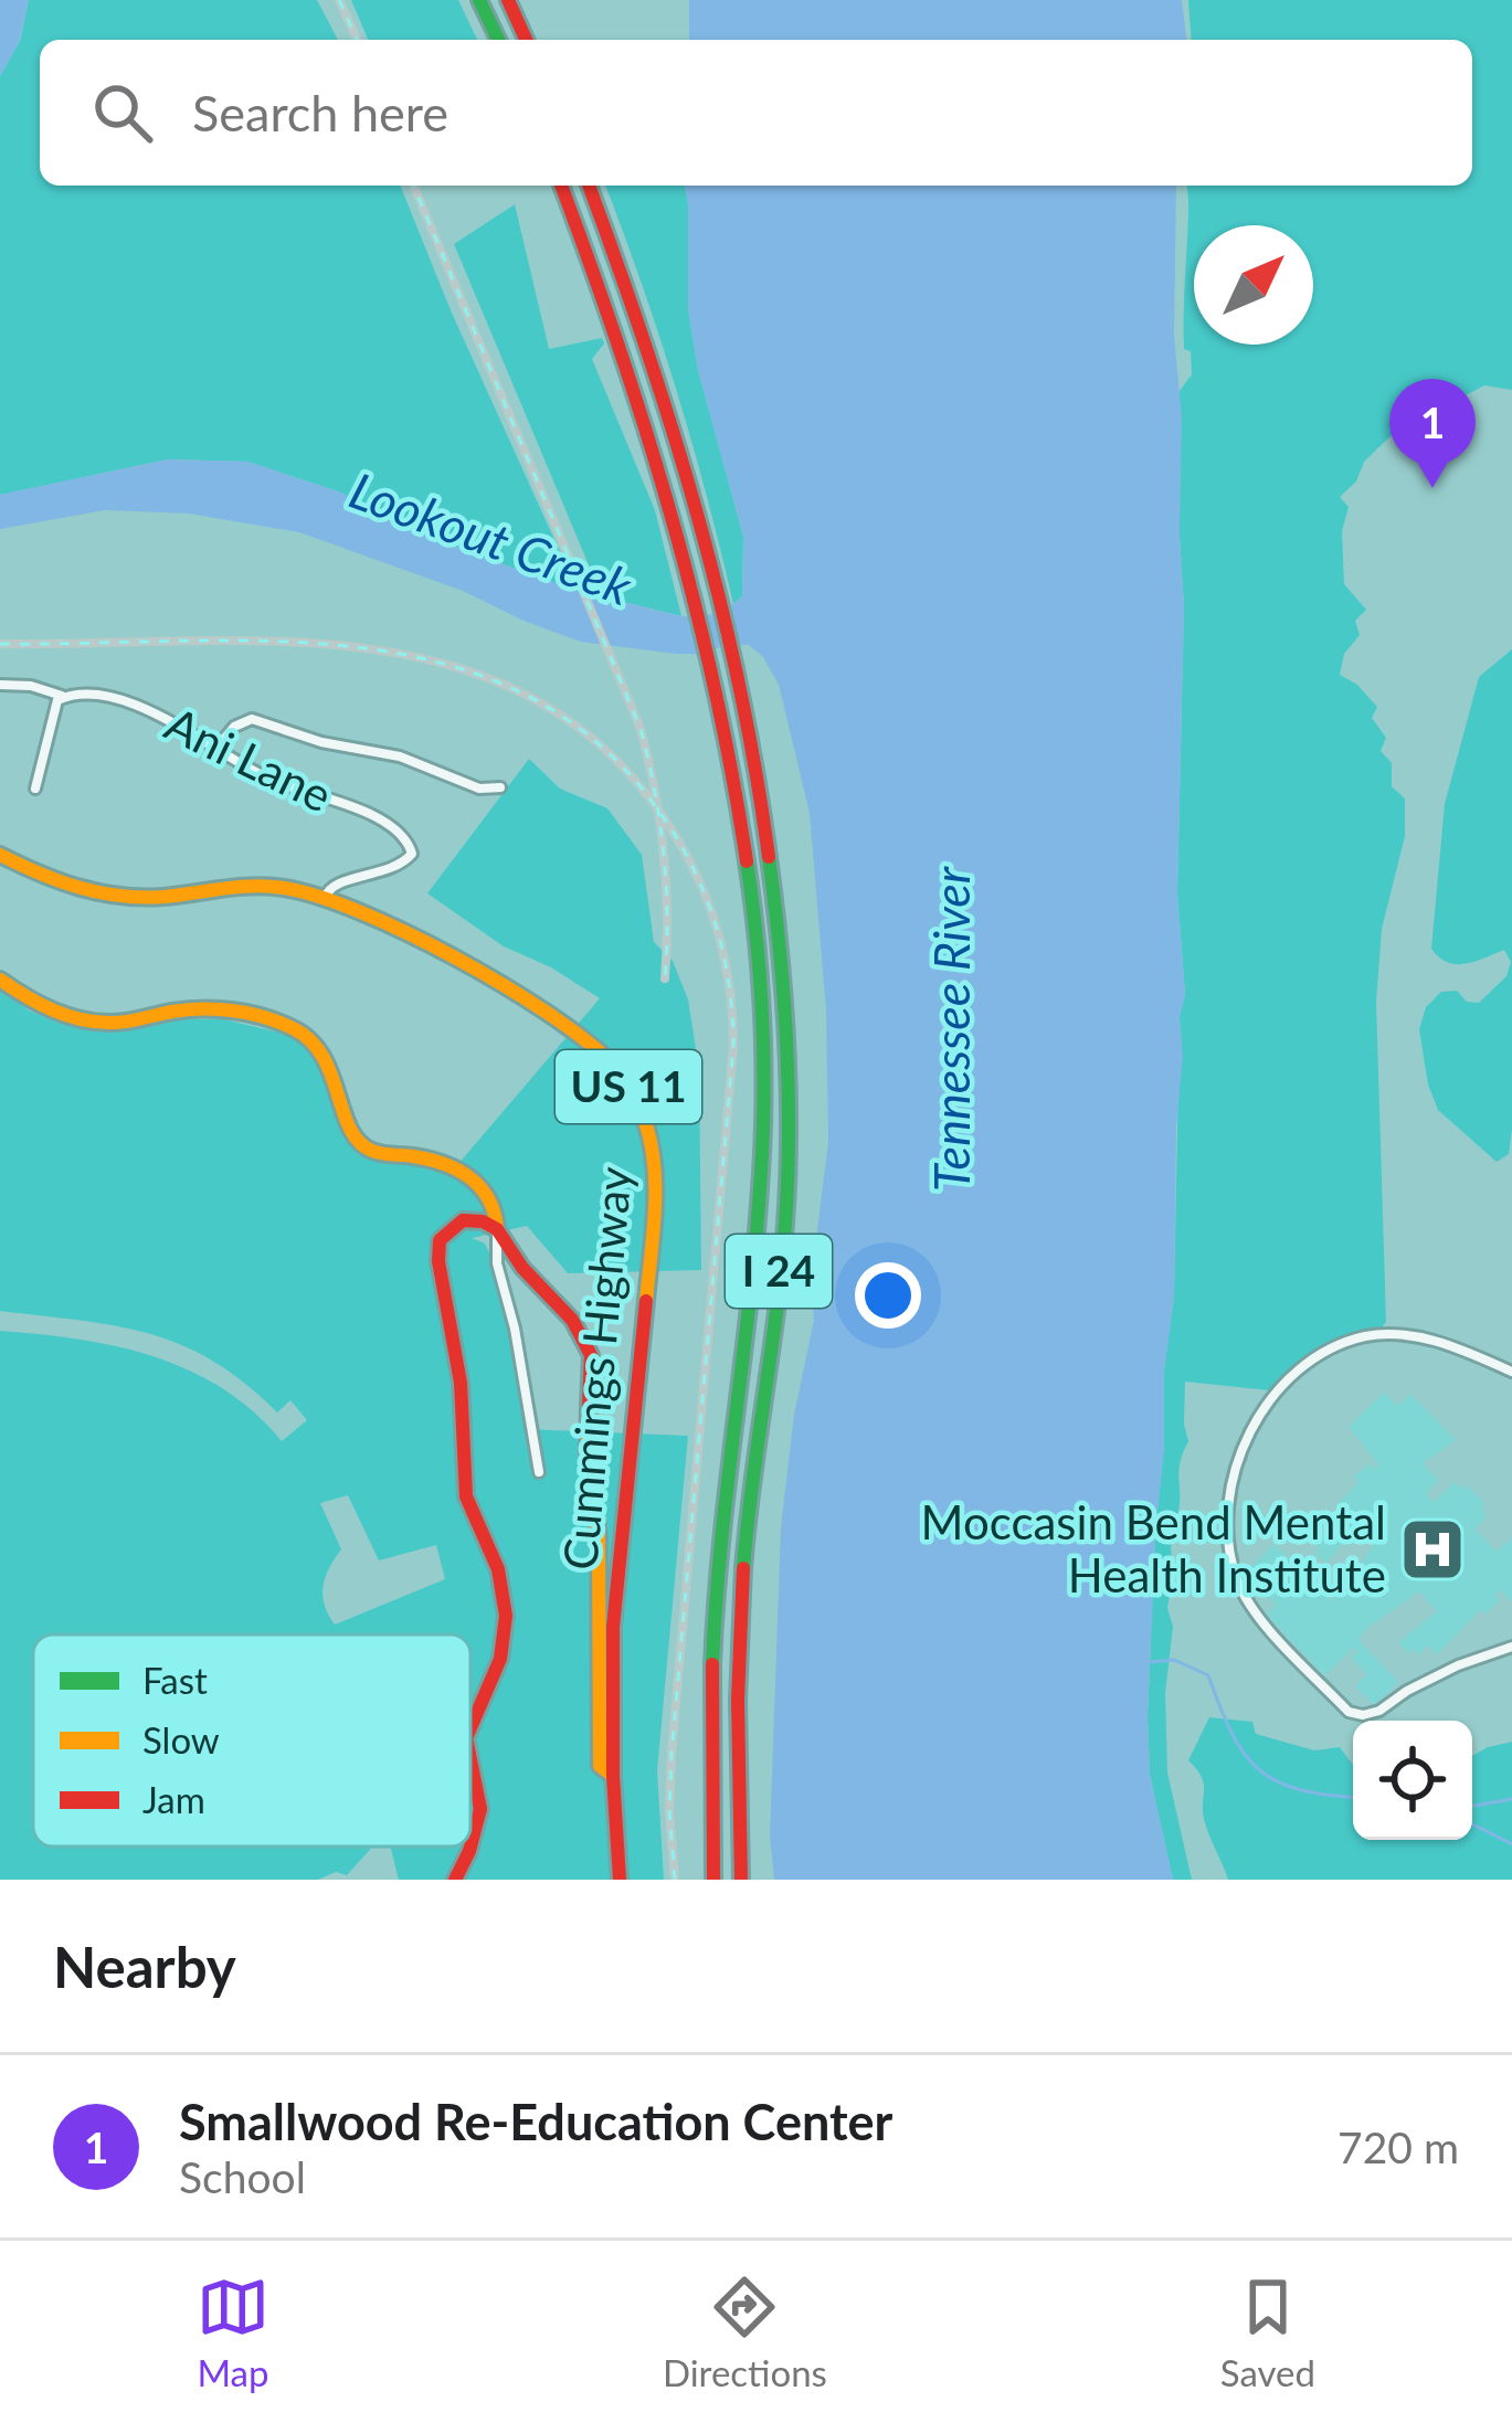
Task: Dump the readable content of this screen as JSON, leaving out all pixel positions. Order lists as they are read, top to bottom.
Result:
{
  "streets": {
    "main road": ["US 11", "I 24", "Cummings Highway"],
    "street": ["Ani Lane"]
  },
  "crossings": [
    ["Ani Lane", "Cummings Highway"]
  ],
  "water": ["Lookout Creek", "Tennessee River"],
  "places": {
    "hospital": ["Moccasin Bend Mental Health Institute"]
  },
  "legend": ["Fast", "Slow", "Jam"],
  "north": "top right",
  "page": {
    "search": "Search here",
    "pins": "1",
    "heading": "Nearby",
    "list": [
      {
        "mark": "1",
        "name": "Smallwood Re-Education Center",
        "note": "School",
        "value": "720 m"
      }
    ],
    "nav": ["Map", "Directions", "Saved"]
  }
}
